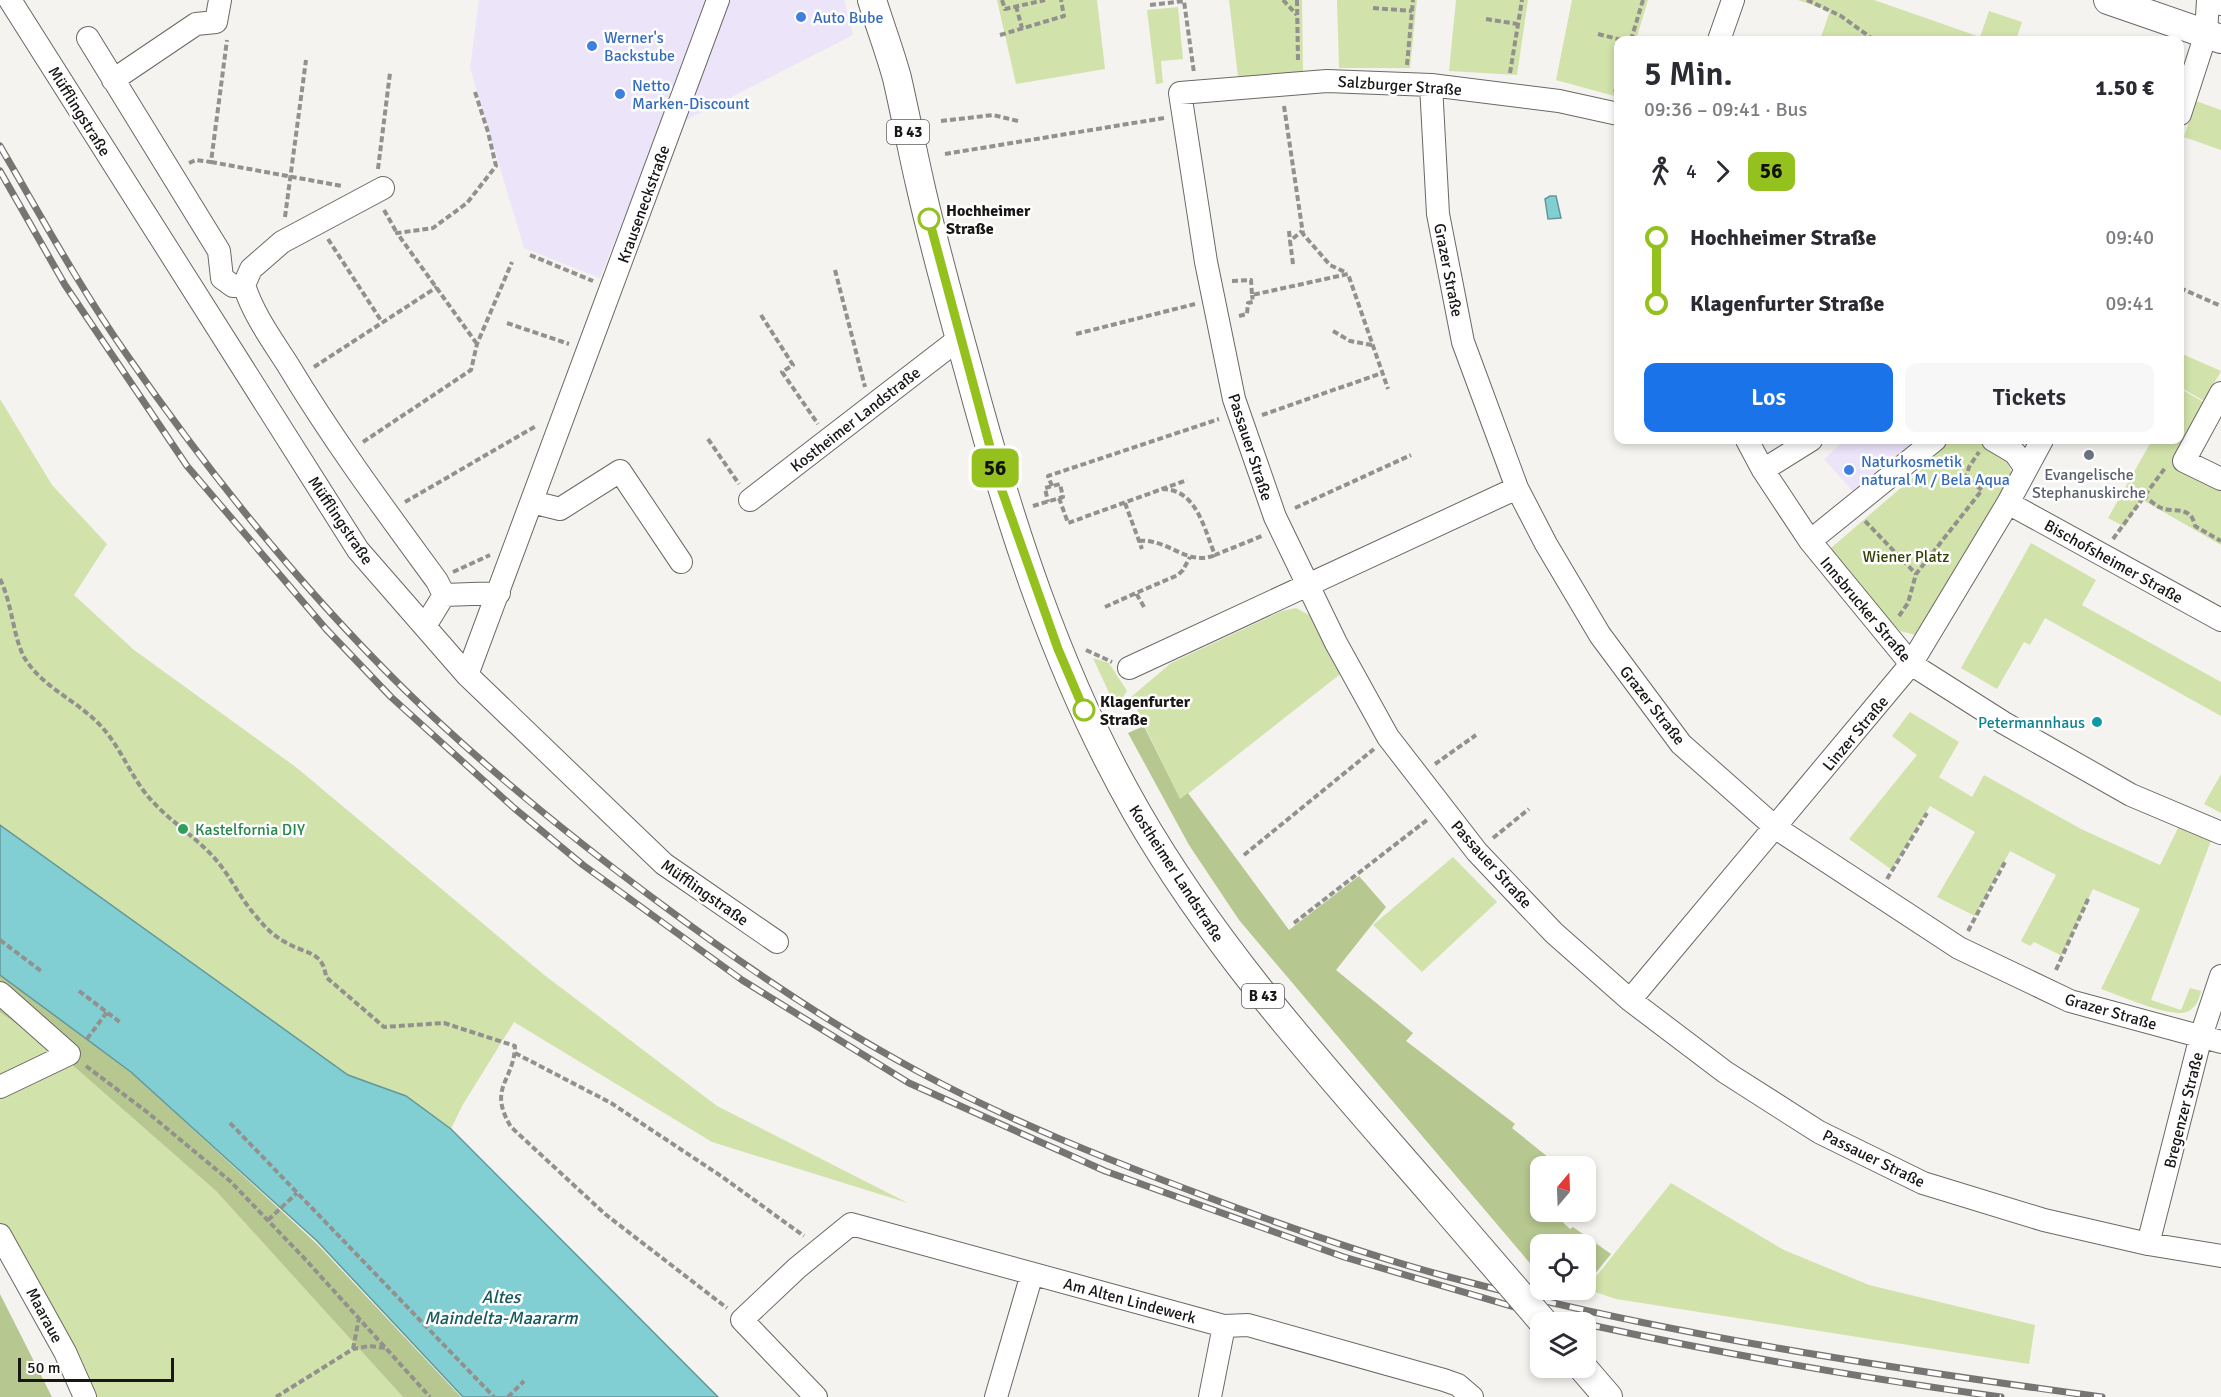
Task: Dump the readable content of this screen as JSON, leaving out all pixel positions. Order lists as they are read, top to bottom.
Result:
{
  "streets": {
    "main road": ["B 43", "Kostheimer Landstraße"],
    "street": [
      "Salzburger Straße",
      "Müfflingstraße",
      "Krauseneckstraße",
      "Grazer Straße",
      "Passauer Straße",
      "Bischofsheimer Straße",
      "Innsbrucker Straße",
      "Linzer Straße",
      "Bregenzer Straße",
      "Am Alten Lindewerk",
      "Maaraue"
    ]
  },
  "crossings": [
    ["Salzburger Straße", "Grazer Straße"],
    ["Salzburger Straße", "Passauer Straße"],
    ["Müfflingstraße", "Krauseneckstraße"],
    ["Grazer Straße", "Linzer Straße"],
    ["Grazer Straße", "Bregenzer Straße"],
    ["Passauer Straße", "Linzer Straße"],
    ["Passauer Straße", "Bregenzer Straße"],
    ["Bischofsheimer Straße", "Linzer Straße"],
    ["Innsbrucker Straße", "Linzer Straße"]
  ],
  "water": ["Altes Maindelta-Maararm"],
  "parks": ["Wiener Platz"],
  "places": [
    "Auto Bube",
    "Werner's Backstube",
    "Netto Marken-Discount",
    "Hochheimer Straße",
    "Evangelische Stephanuskirche",
    "Naturkosmetik natural M / Bela Aqua",
    "Klagenfurter Straße",
    "Petermannhaus",
    "Kastelfornia DIY"
  ],
  "lines": ["bus line 56"],
  "scale_bar": "50 m",
  "north": "top",
  "page": {
    "on_map": "56",
    "heading": ["5 Min.", "09:36 – 09:41 · Bus", "1.50 €"],
    "legs": ["4", "56"],
    "list": [
      {
        "name": "Hochheimer Straße",
        "value": "09:40"
      },
      {
        "name": "Klagenfurter Straße",
        "value": "09:41"
      }
    ],
    "buttons": ["Los", "Tickets"],
    "scale": "50 m"
  }
}
